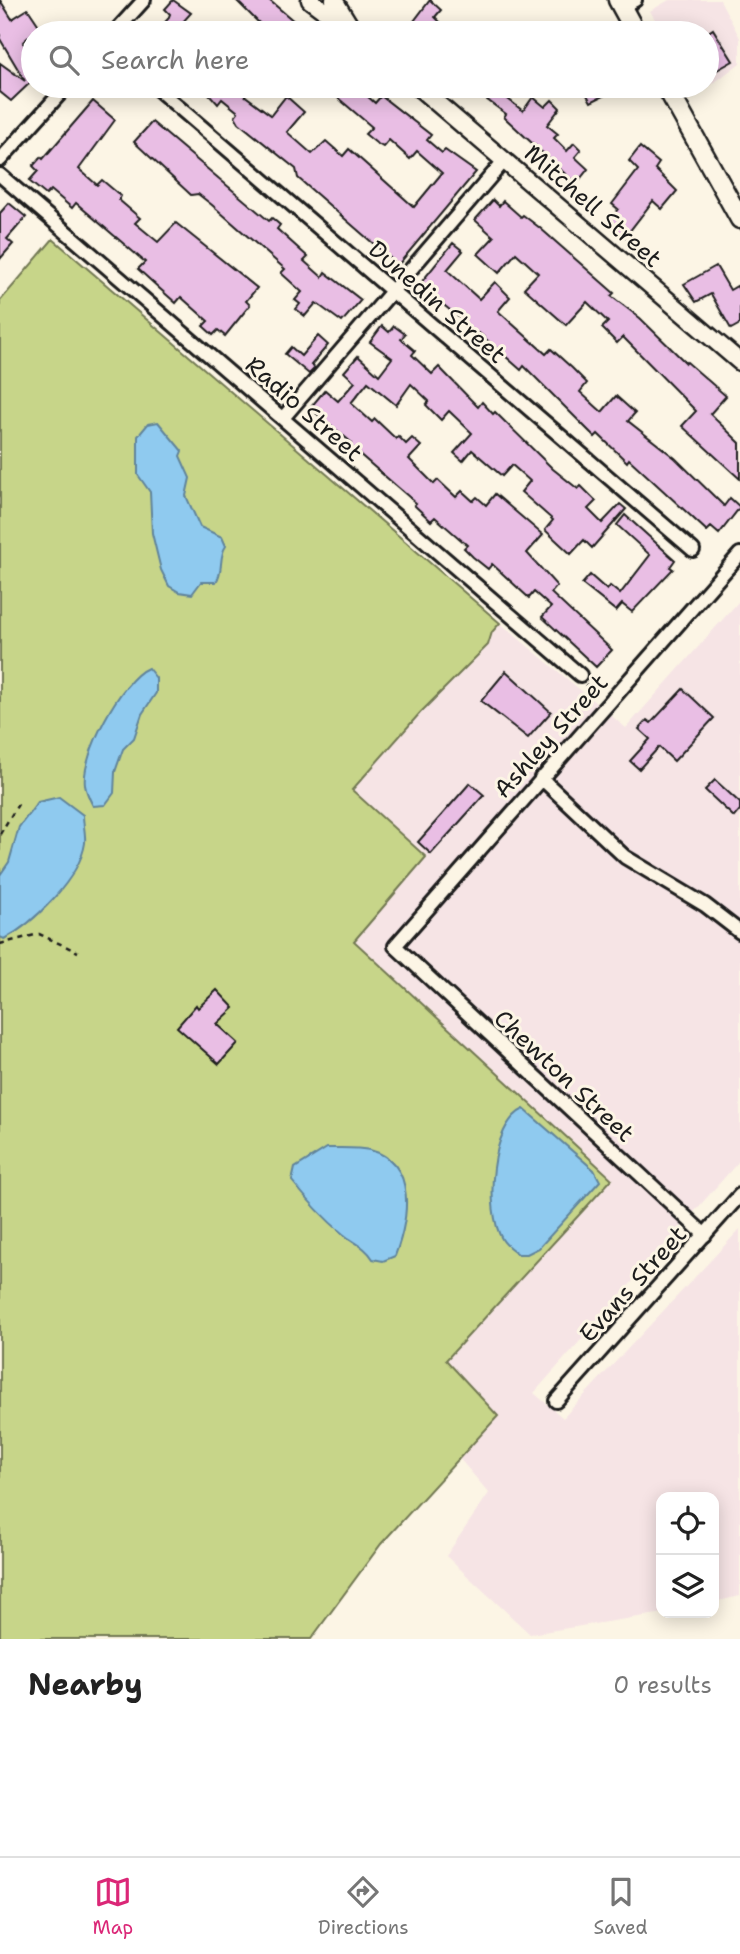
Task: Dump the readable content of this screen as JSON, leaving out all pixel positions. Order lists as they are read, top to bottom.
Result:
{
  "streets": {
    "main road": ["Mitchell Street"],
    "street": [
      "Dunedin Street",
      "Radio Street",
      "Ashley Street",
      "Chewton Street",
      "Evans Street"
    ]
  },
  "crossings": [
    ["Ashley Street", "Chewton Street"],
    ["Chewton Street", "Evans Street"]
  ],
  "page": {
    "search": "Search here",
    "heading": ["Nearby", "0 results"],
    "nav": ["Map", "Directions", "Saved"]
  }
}
